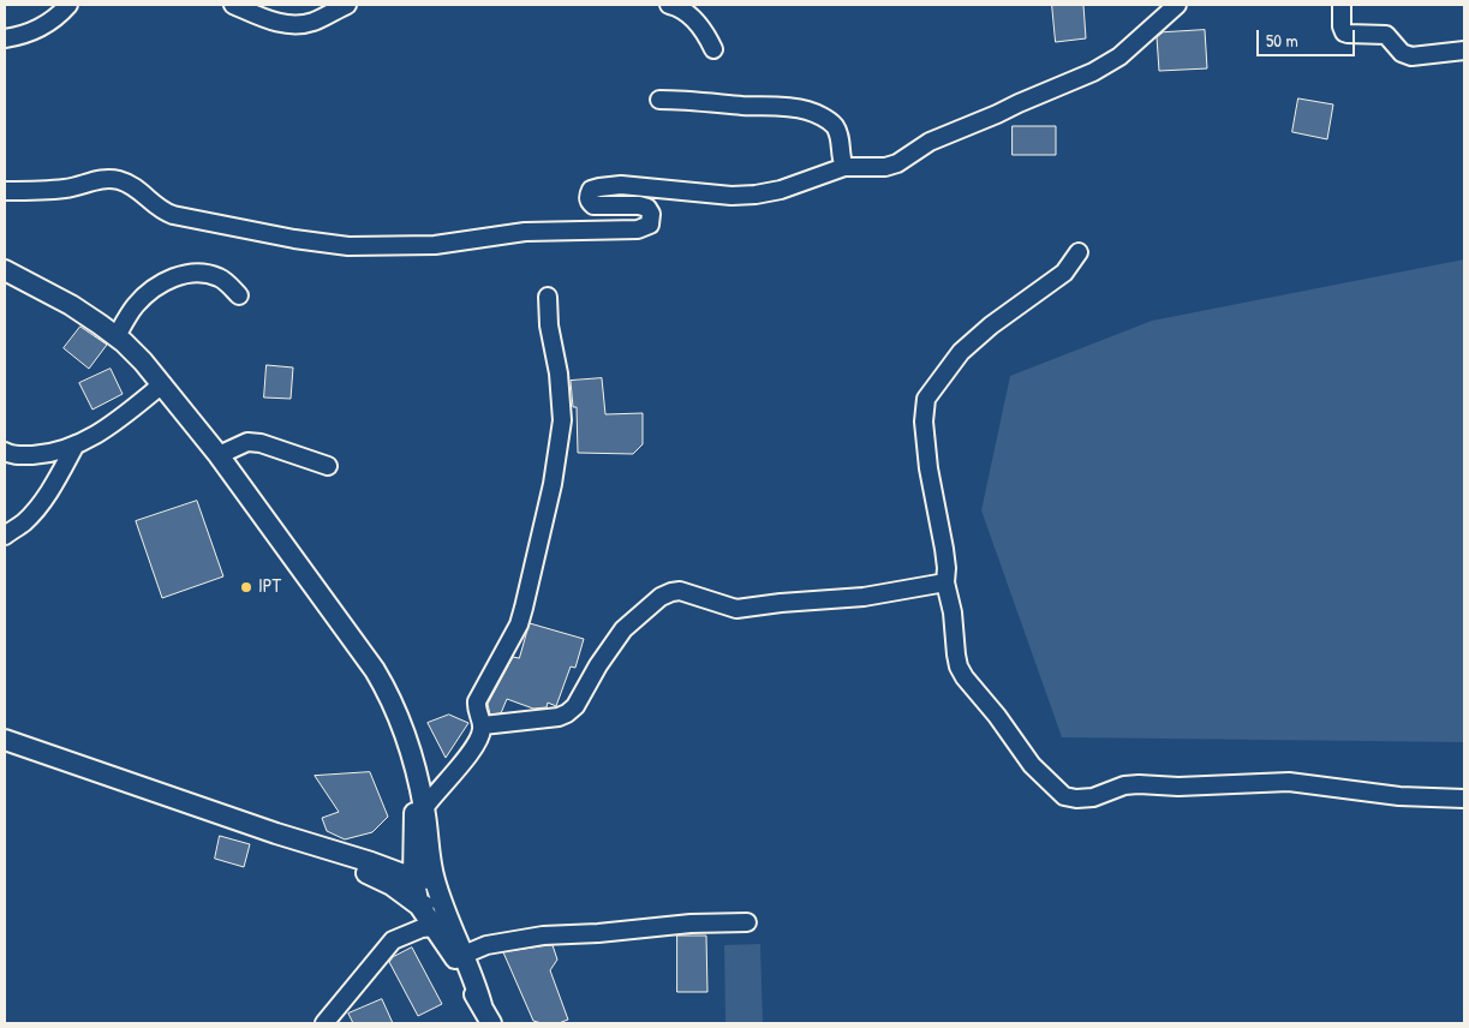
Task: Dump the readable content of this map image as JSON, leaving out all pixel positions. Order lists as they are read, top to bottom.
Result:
{
  "places": ["IPT"],
  "scale_bar": "50 m"
}
